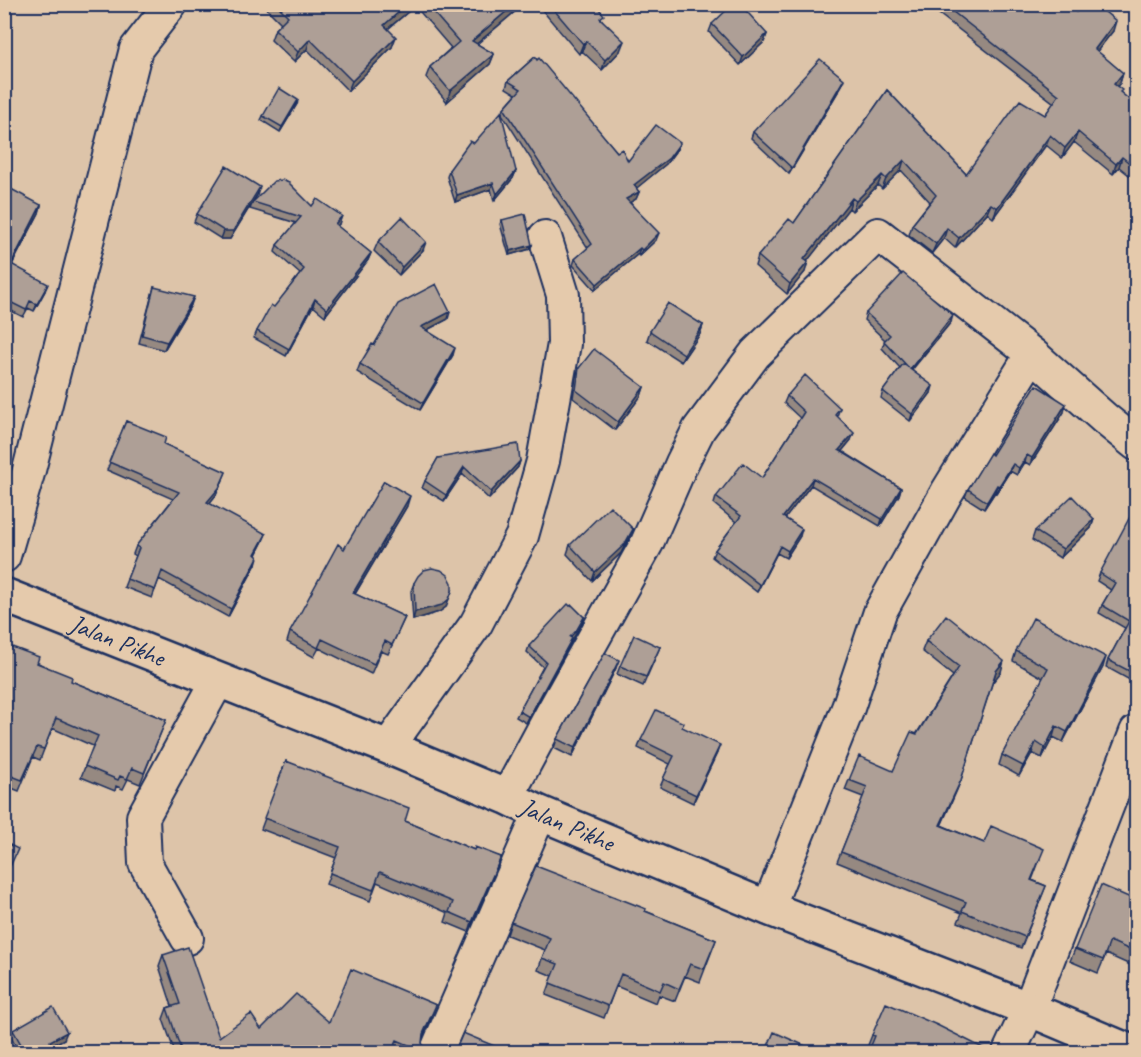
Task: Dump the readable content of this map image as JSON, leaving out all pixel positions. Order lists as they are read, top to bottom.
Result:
{
  "streets": {
    "highway": ["Jalan Pikhe"]
  }
}
